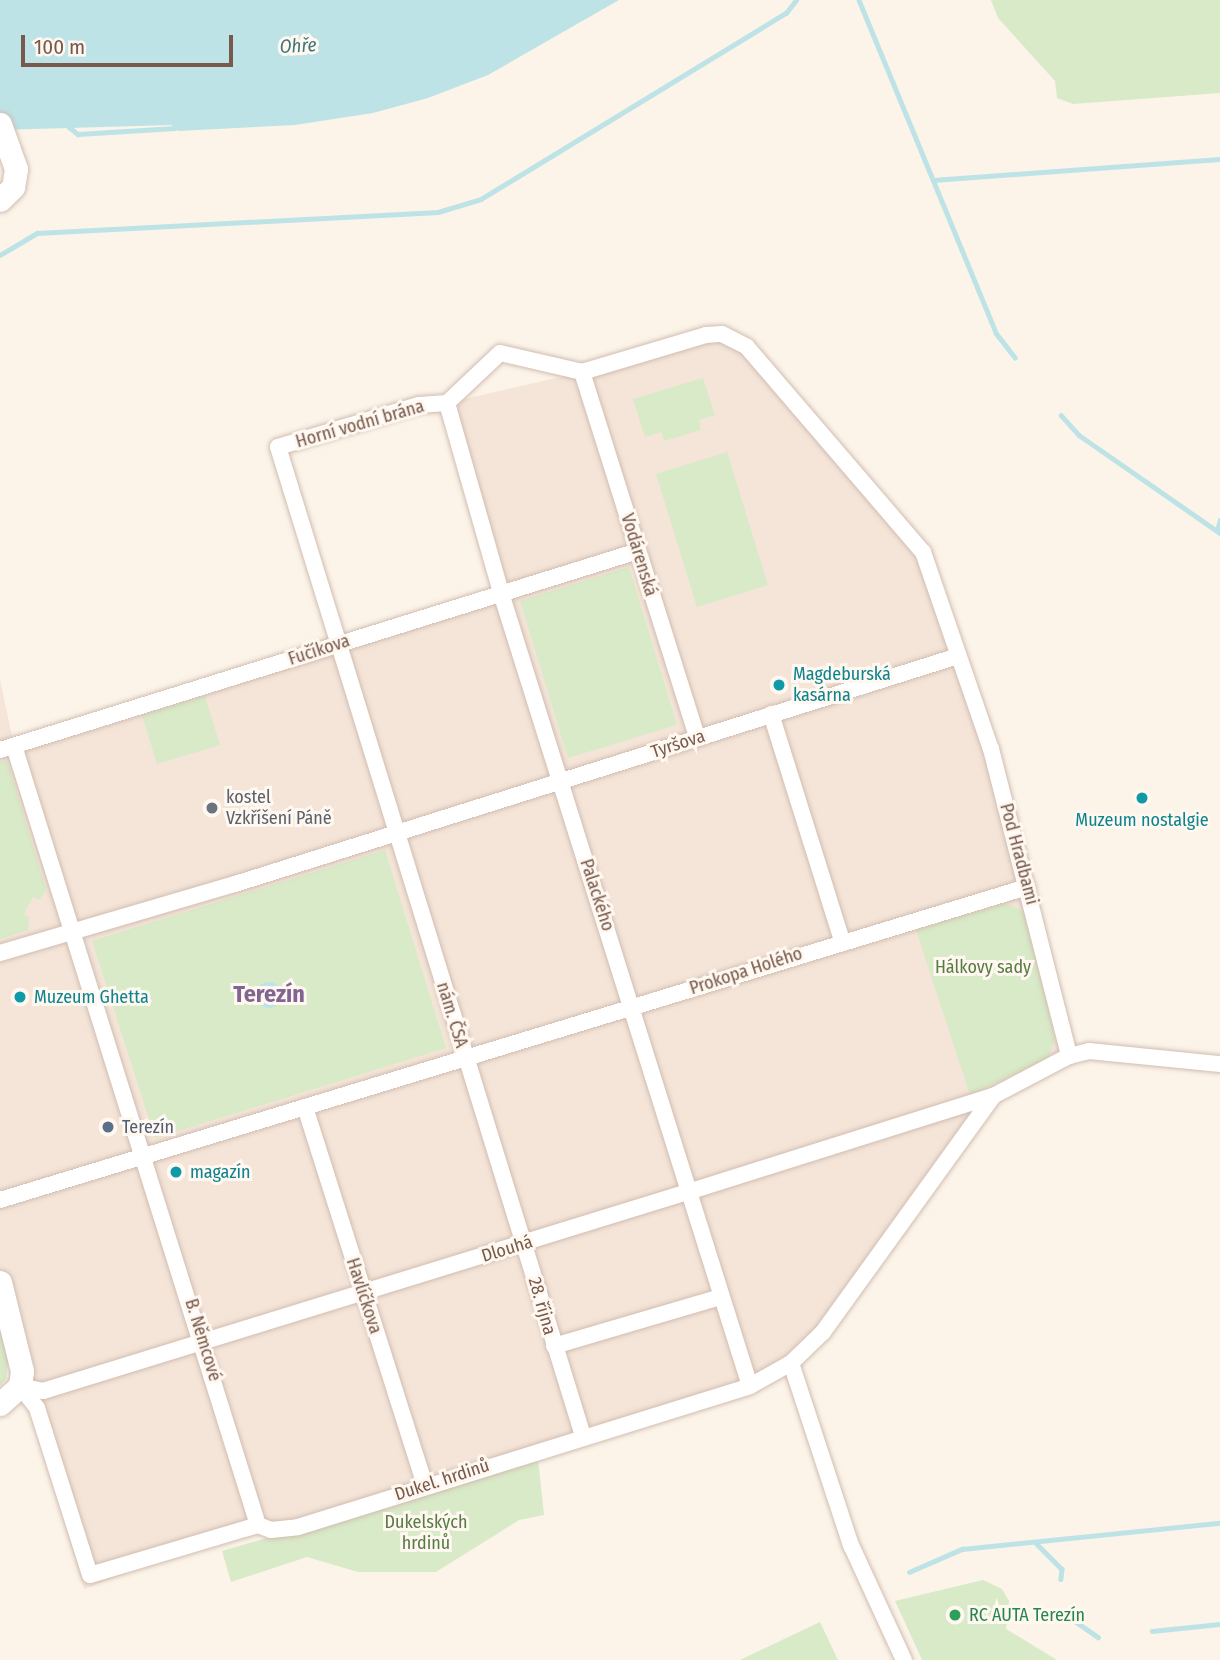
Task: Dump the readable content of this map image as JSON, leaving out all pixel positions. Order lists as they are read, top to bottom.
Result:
{
  "streets": {
    "street": [
      "Horní vodní brána",
      "Vodárenská",
      "Fučíkova",
      "Tyršova",
      "Pod Hradbami",
      "Palackého",
      "Prokopa Holého",
      "nám. ČSA",
      "Dlouhá",
      "Havlíčkova",
      "28. října",
      "B. Němcové",
      "Dukel. hrdinů"
    ]
  },
  "crossings": [
    ["Horní vodní brána", "Vodárenská"],
    ["Horní vodní brána", "Fučíkova"],
    ["Horní vodní brána", "Pod Hradbami"],
    ["Horní vodní brána", "Palackého"],
    ["Horní vodní brána", "nám. ČSA"],
    ["Vodárenská", "Fučíkova"],
    ["Vodárenská", "Tyršova"],
    ["Vodárenská", "Pod Hradbami"],
    ["Fučíkova", "Palackého"],
    ["Fučíkova", "nám. ČSA"],
    ["Tyršova", "Pod Hradbami"],
    ["Tyršova", "Palackého"],
    ["Tyršova", "nám. ČSA"],
    ["Pod Hradbami", "Prokopa Holého"],
    ["Pod Hradbami", "Dlouhá"],
    ["Palackého", "Prokopa Holého"],
    ["Palackého", "Dlouhá"],
    ["Palackého", "Dukel. hrdinů"],
    ["Prokopa Holého", "nám. ČSA"],
    ["Prokopa Holého", "28. října"],
    ["nám. ČSA", "Havlíčkova"],
    ["nám. ČSA", "28. října"],
    ["nám. ČSA", "B. Němcové"],
    ["Dlouhá", "Havlíčkova"],
    ["Dlouhá", "28. října"],
    ["Dlouhá", "B. Němcové"],
    ["Dlouhá", "Dukel. hrdinů"],
    ["Havlíčkova", "Dukel. hrdinů"],
    ["28. října", "Dukel. hrdinů"],
    ["B. Němcové", "Dukel. hrdinů"]
  ],
  "districts": ["Terezín"],
  "water": ["Ohře"],
  "parks": ["Hálkovy sady", "Dukelských hrdinů"],
  "places": [
    "Magdeburská kasárna",
    "Muzeum nostalgie",
    "kostel Vzkříšení Páně",
    "Muzeum Ghetta",
    "Terezín",
    "magazín",
    "RC AUTA Terezín"
  ],
  "scale_bar": "100 m"
}
